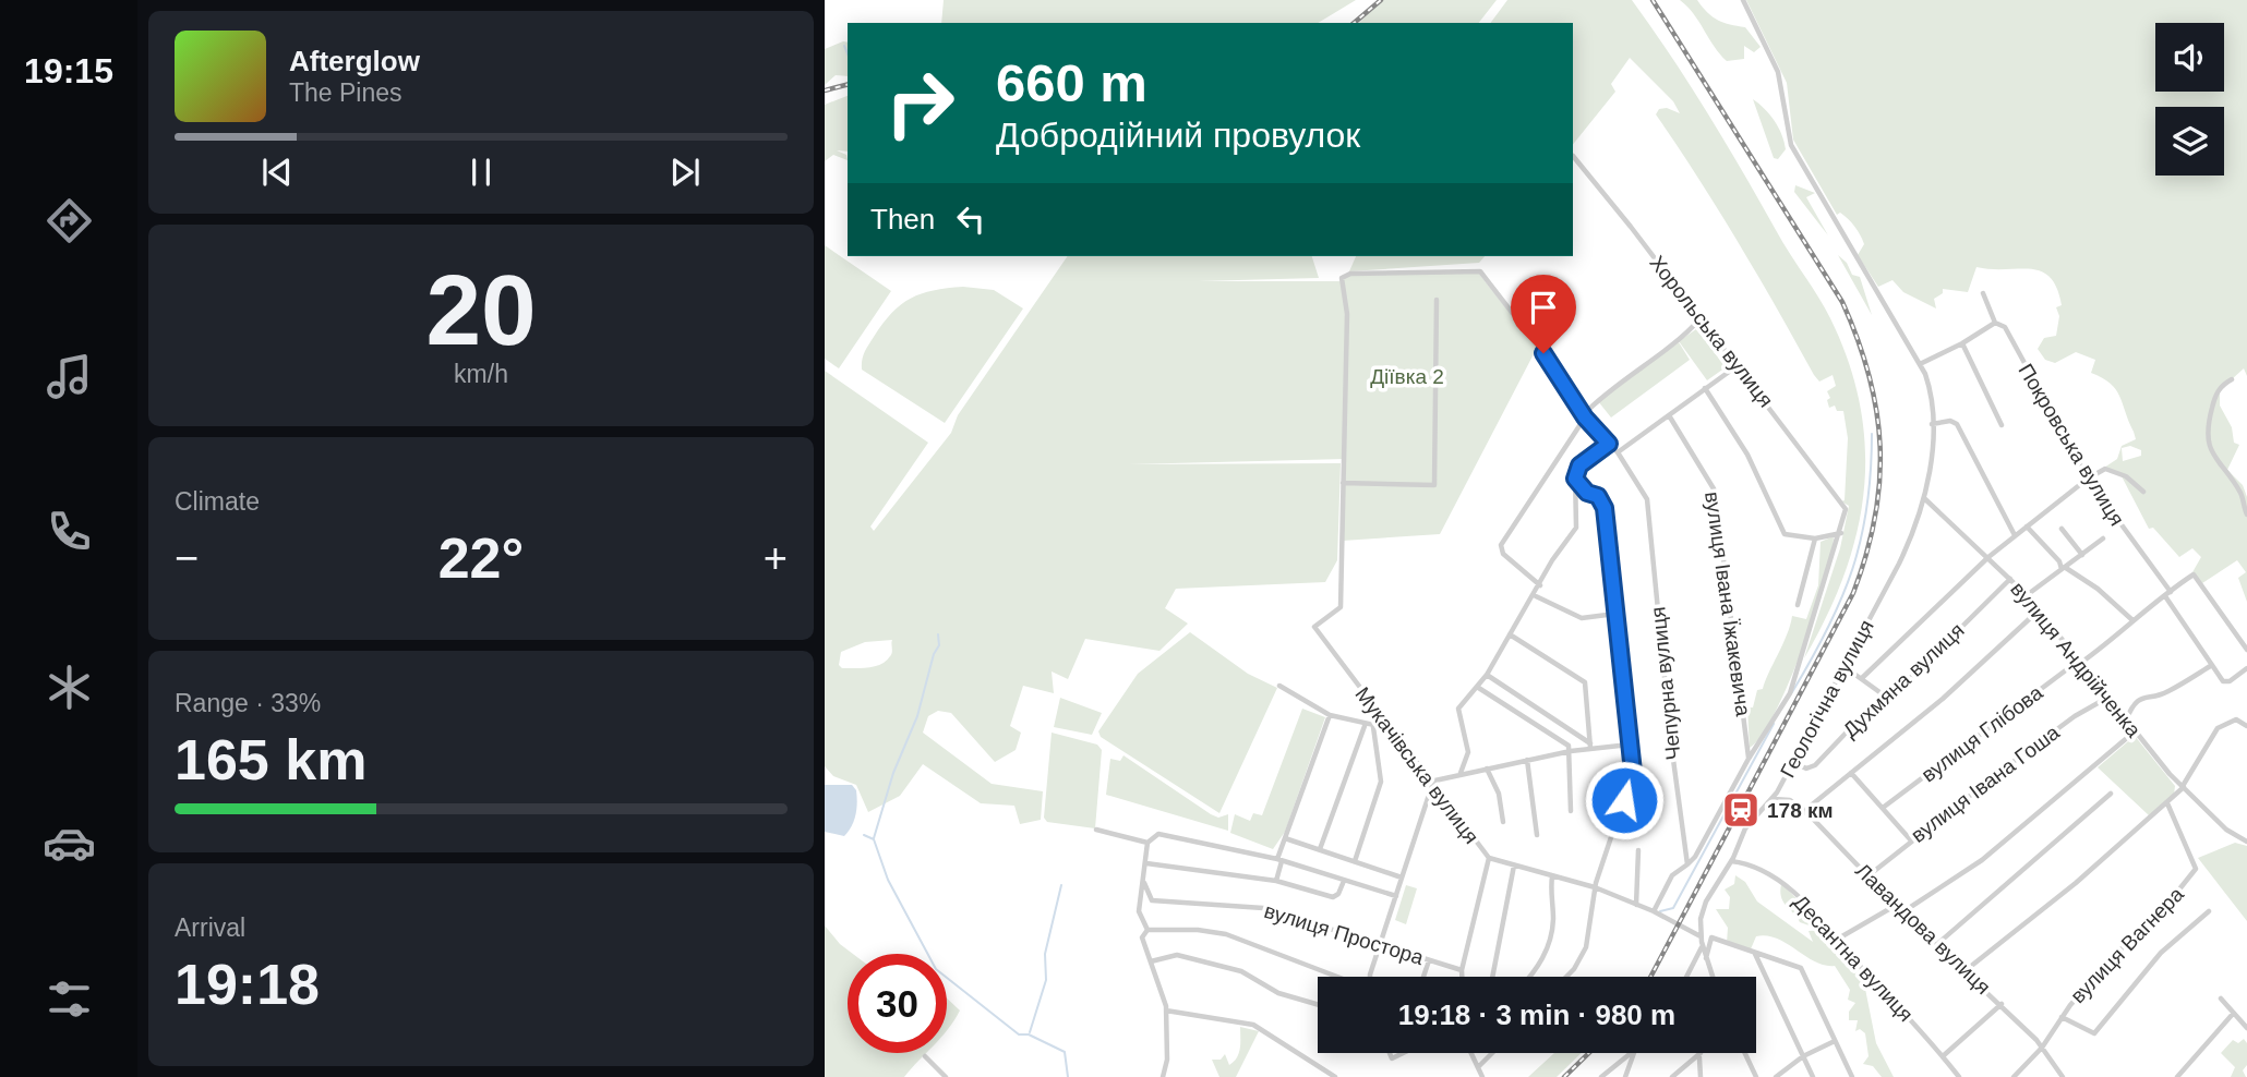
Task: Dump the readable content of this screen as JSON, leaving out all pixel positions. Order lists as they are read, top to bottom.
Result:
{
  "streets": {
    "street": [
      "Хорольська вулиця",
      "Покровська вулиця",
      "вулиця Івана Їжакевича",
      "вулиця Андрійченка",
      "Духмяна вулиця",
      "Чепурна вулиця",
      "Геологічна вулиця",
      "вулиця Глібова",
      "Мукачівська вулиця",
      "вулиця Івана Гоша",
      "Лавандова вулиця",
      "вулиця Простора",
      "вулиця Вагнера",
      "Десантна вулиця"
    ]
  },
  "crossings": [
    ["вулиця Андрійченка", "Духмяна вулиця"],
    ["вулиця Андрійченка", "Геологічна вулиця"],
    ["вулиця Андрійченка", "вулиця Глібова"],
    ["вулиця Андрійченка", "вулиця Івана Гоша"],
    ["Духмяна вулиця", "Геологічна вулиця"],
    ["Чепурна вулиця", "Мукачівська вулиця"],
    ["Геологічна вулиця", "Мукачівська вулиця"],
    ["Геологічна вулиця", "Лавандова вулиця"],
    ["Геологічна вулиця", "Десантна вулиця"],
    ["вулиця Івана Гоша", "Лавандова вулиця"],
    ["Лавандова вулиця", "вулиця Вагнера"]
  ],
  "parks": ["Діївка 2"],
  "places": {
    "station": ["178 км"]
  },
  "page": {
    "tabs": "19:15",
    "turn": ["660 m", "Добродійний провулок"],
    "song": ["Afterglow", "The Pines"],
    "then": "Then",
    "tile": [
      ["20", "km/h"],
      "Climate",
      ["Range · 33%", "165 km"],
      ["Arrival", "19:18"]
    ],
    "heat": ["−", "22°", "+"],
    "limit": "30",
    "trip": "19:18 · 3 min · 980 m"
  }
}
